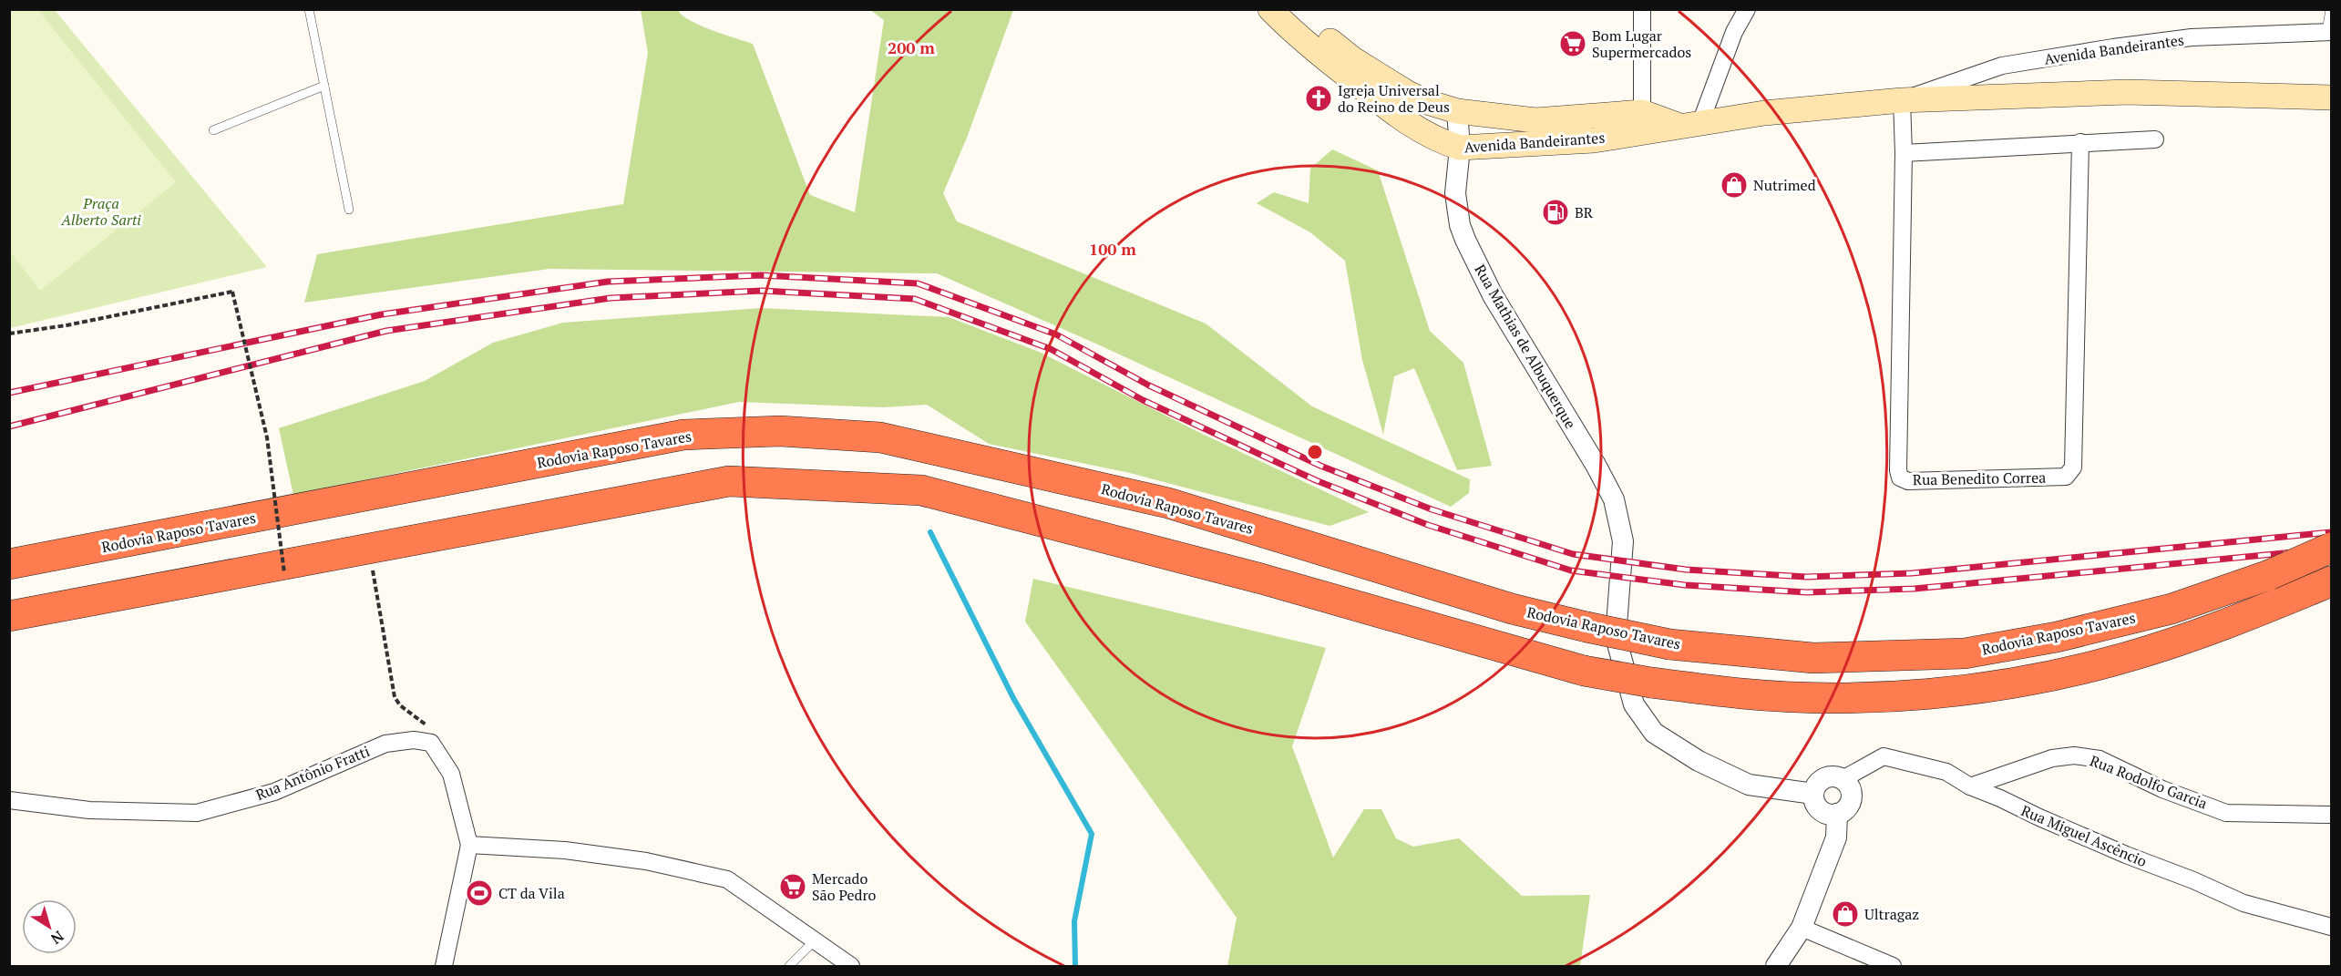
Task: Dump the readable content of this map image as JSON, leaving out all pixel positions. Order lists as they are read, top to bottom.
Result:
{
  "streets": {
    "highway": ["Rodovia Raposo Tavares"],
    "main road": ["Avenida Bandeirantes"],
    "street": [
      "Rua Mathias de Albuquerque",
      "Rua Benedito Correa",
      "Rua Antônio Fratti",
      "Rua Rodolfo Garcia",
      "Rua Miguel Ascêncio"
    ]
  },
  "crossings": [
    ["Avenida Bandeirantes", "Rua Mathias de Albuquerque"],
    ["Avenida Bandeirantes", "Rua Benedito Correa"],
    ["Rua Mathias de Albuquerque", "Rua Miguel Ascêncio"],
    ["Rua Rodolfo Garcia", "Rua Miguel Ascêncio"]
  ],
  "parks": ["Praça Alberto Sarti"],
  "places": {
    "supermarket": ["Bom Lugar Supermercados", "Mercado São Pedro"],
    "church": ["Igreja Universal do Reino de Deus"],
    "shop": ["Nutrimed", "Ultragaz"],
    "fuel station": ["BR"],
    "sports": ["CT da Vila"]
  },
  "north": "bottom right",
  "rings": ["200 m", "100 m"]
}
